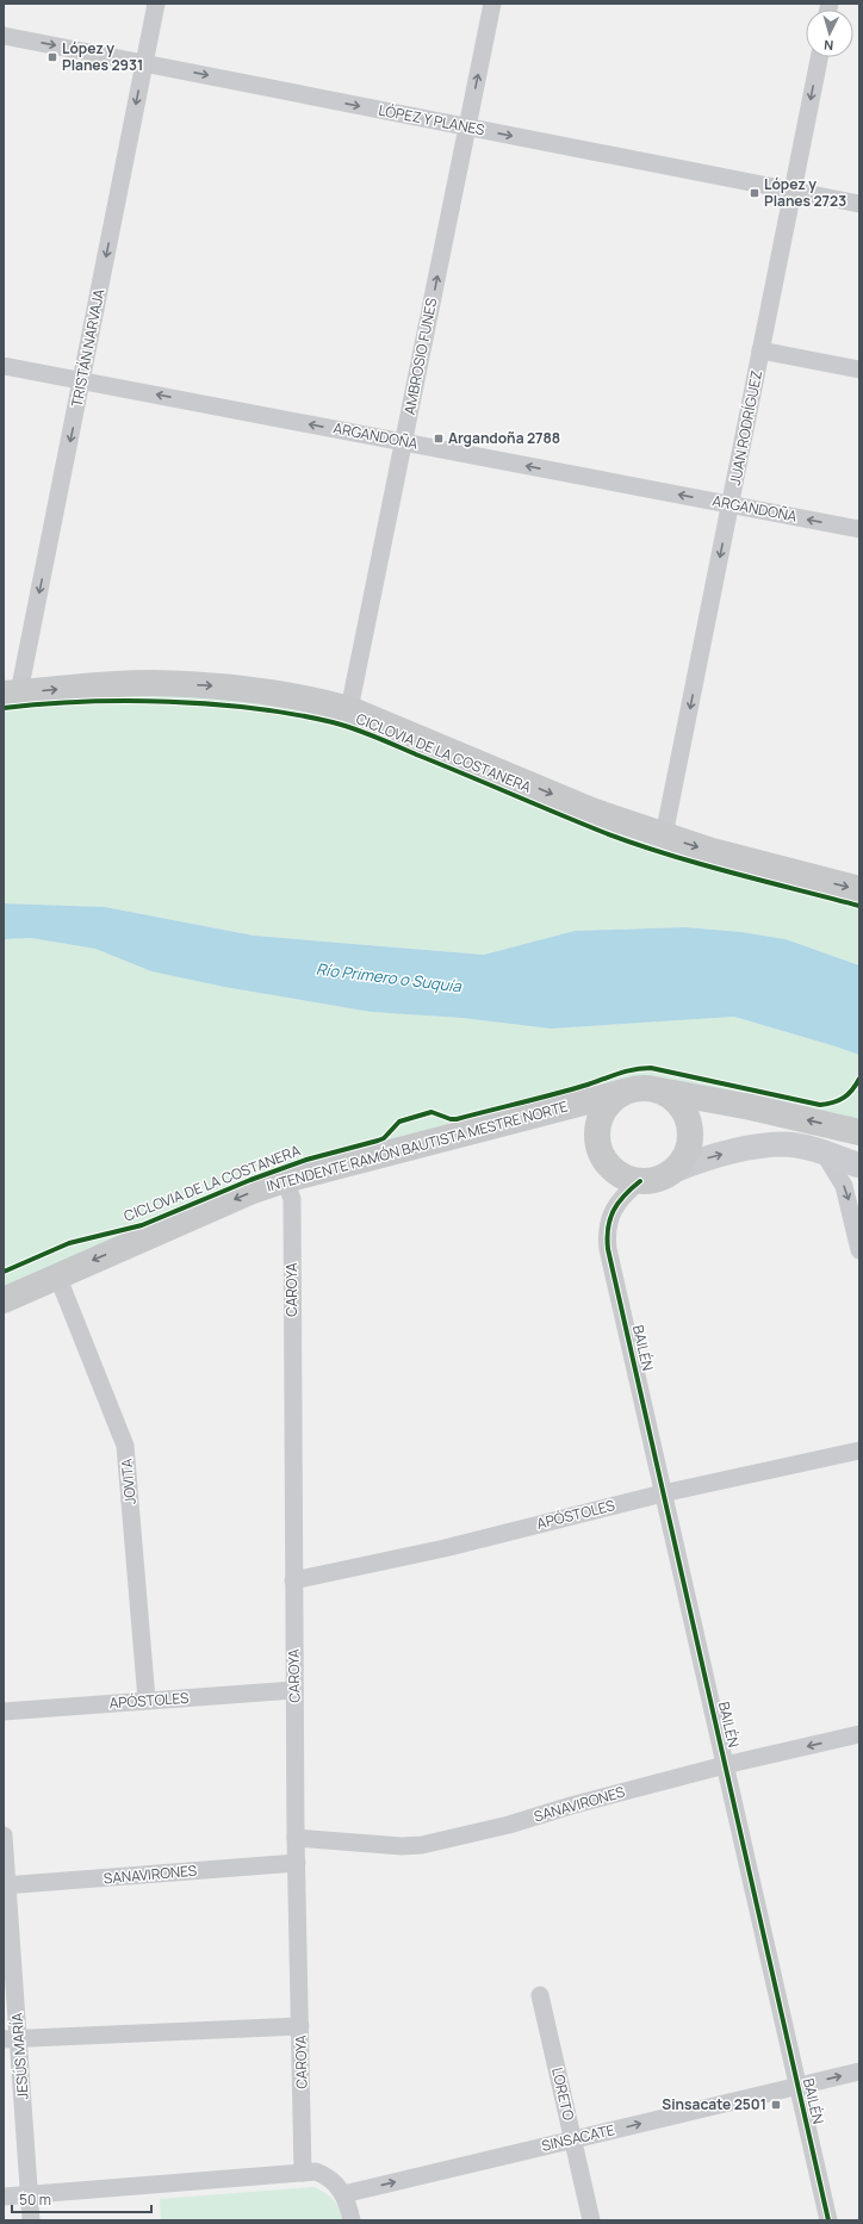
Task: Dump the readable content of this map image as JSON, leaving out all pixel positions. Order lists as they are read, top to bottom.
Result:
{
  "streets": {
    "main road": ["INTENDENTE RAMÓN BAUTISTA MESTRE NORTE"],
    "street": [
      "LÓPEZ Y PLANES",
      "TRISTÁN NARVAJA",
      "AMBROSIO FUNES",
      "JUAN RODRÍGUEZ",
      "ARGANDOÑA",
      "CAROYA",
      "BAILÉN",
      "JOVITA",
      "APÓSTOLES",
      "SANAVIRONES",
      "JESÚS MARÍA",
      "LORETO",
      "SINSACATE"
    ],
    "cycle path": ["CICLOVIA DE LA COSTANERA"]
  },
  "crossings": [
    ["LÓPEZ Y PLANES", "TRISTÁN NARVAJA"],
    ["LÓPEZ Y PLANES", "AMBROSIO FUNES"],
    ["LÓPEZ Y PLANES", "JUAN RODRÍGUEZ"],
    ["TRISTÁN NARVAJA", "ARGANDOÑA"],
    ["AMBROSIO FUNES", "ARGANDOÑA"],
    ["JUAN RODRÍGUEZ", "ARGANDOÑA"],
    ["INTENDENTE RAMÓN BAUTISTA MESTRE NORTE", "CAROYA"],
    ["INTENDENTE RAMÓN BAUTISTA MESTRE NORTE", "BAILÉN"],
    ["INTENDENTE RAMÓN BAUTISTA MESTRE NORTE", "JOVITA"],
    ["CAROYA", "APÓSTOLES"],
    ["CAROYA", "SANAVIRONES"],
    ["BAILÉN", "APÓSTOLES"],
    ["BAILÉN", "SANAVIRONES"],
    ["BAILÉN", "SINSACATE"],
    ["JOVITA", "APÓSTOLES"],
    ["SANAVIRONES", "JESÚS MARÍA"],
    ["LORETO", "SINSACATE"]
  ],
  "one_way": [
    "LÓPEZ Y PLANES",
    "TRISTÁN NARVAJA",
    "AMBROSIO FUNES",
    "JUAN RODRÍGUEZ",
    "ARGANDOÑA",
    "INTENDENTE RAMÓN BAUTISTA MESTRE NORTE",
    "SINSACATE"
  ],
  "water": ["Río Primero o Suquía"],
  "places": {
    "transit": [
      "López y Planes 2931",
      "López y Planes 2723",
      "Argandoña 2788",
      "Sinsacate 2501"
    ]
  },
  "scale_bar": "50 m",
  "north": "bottom"
}
